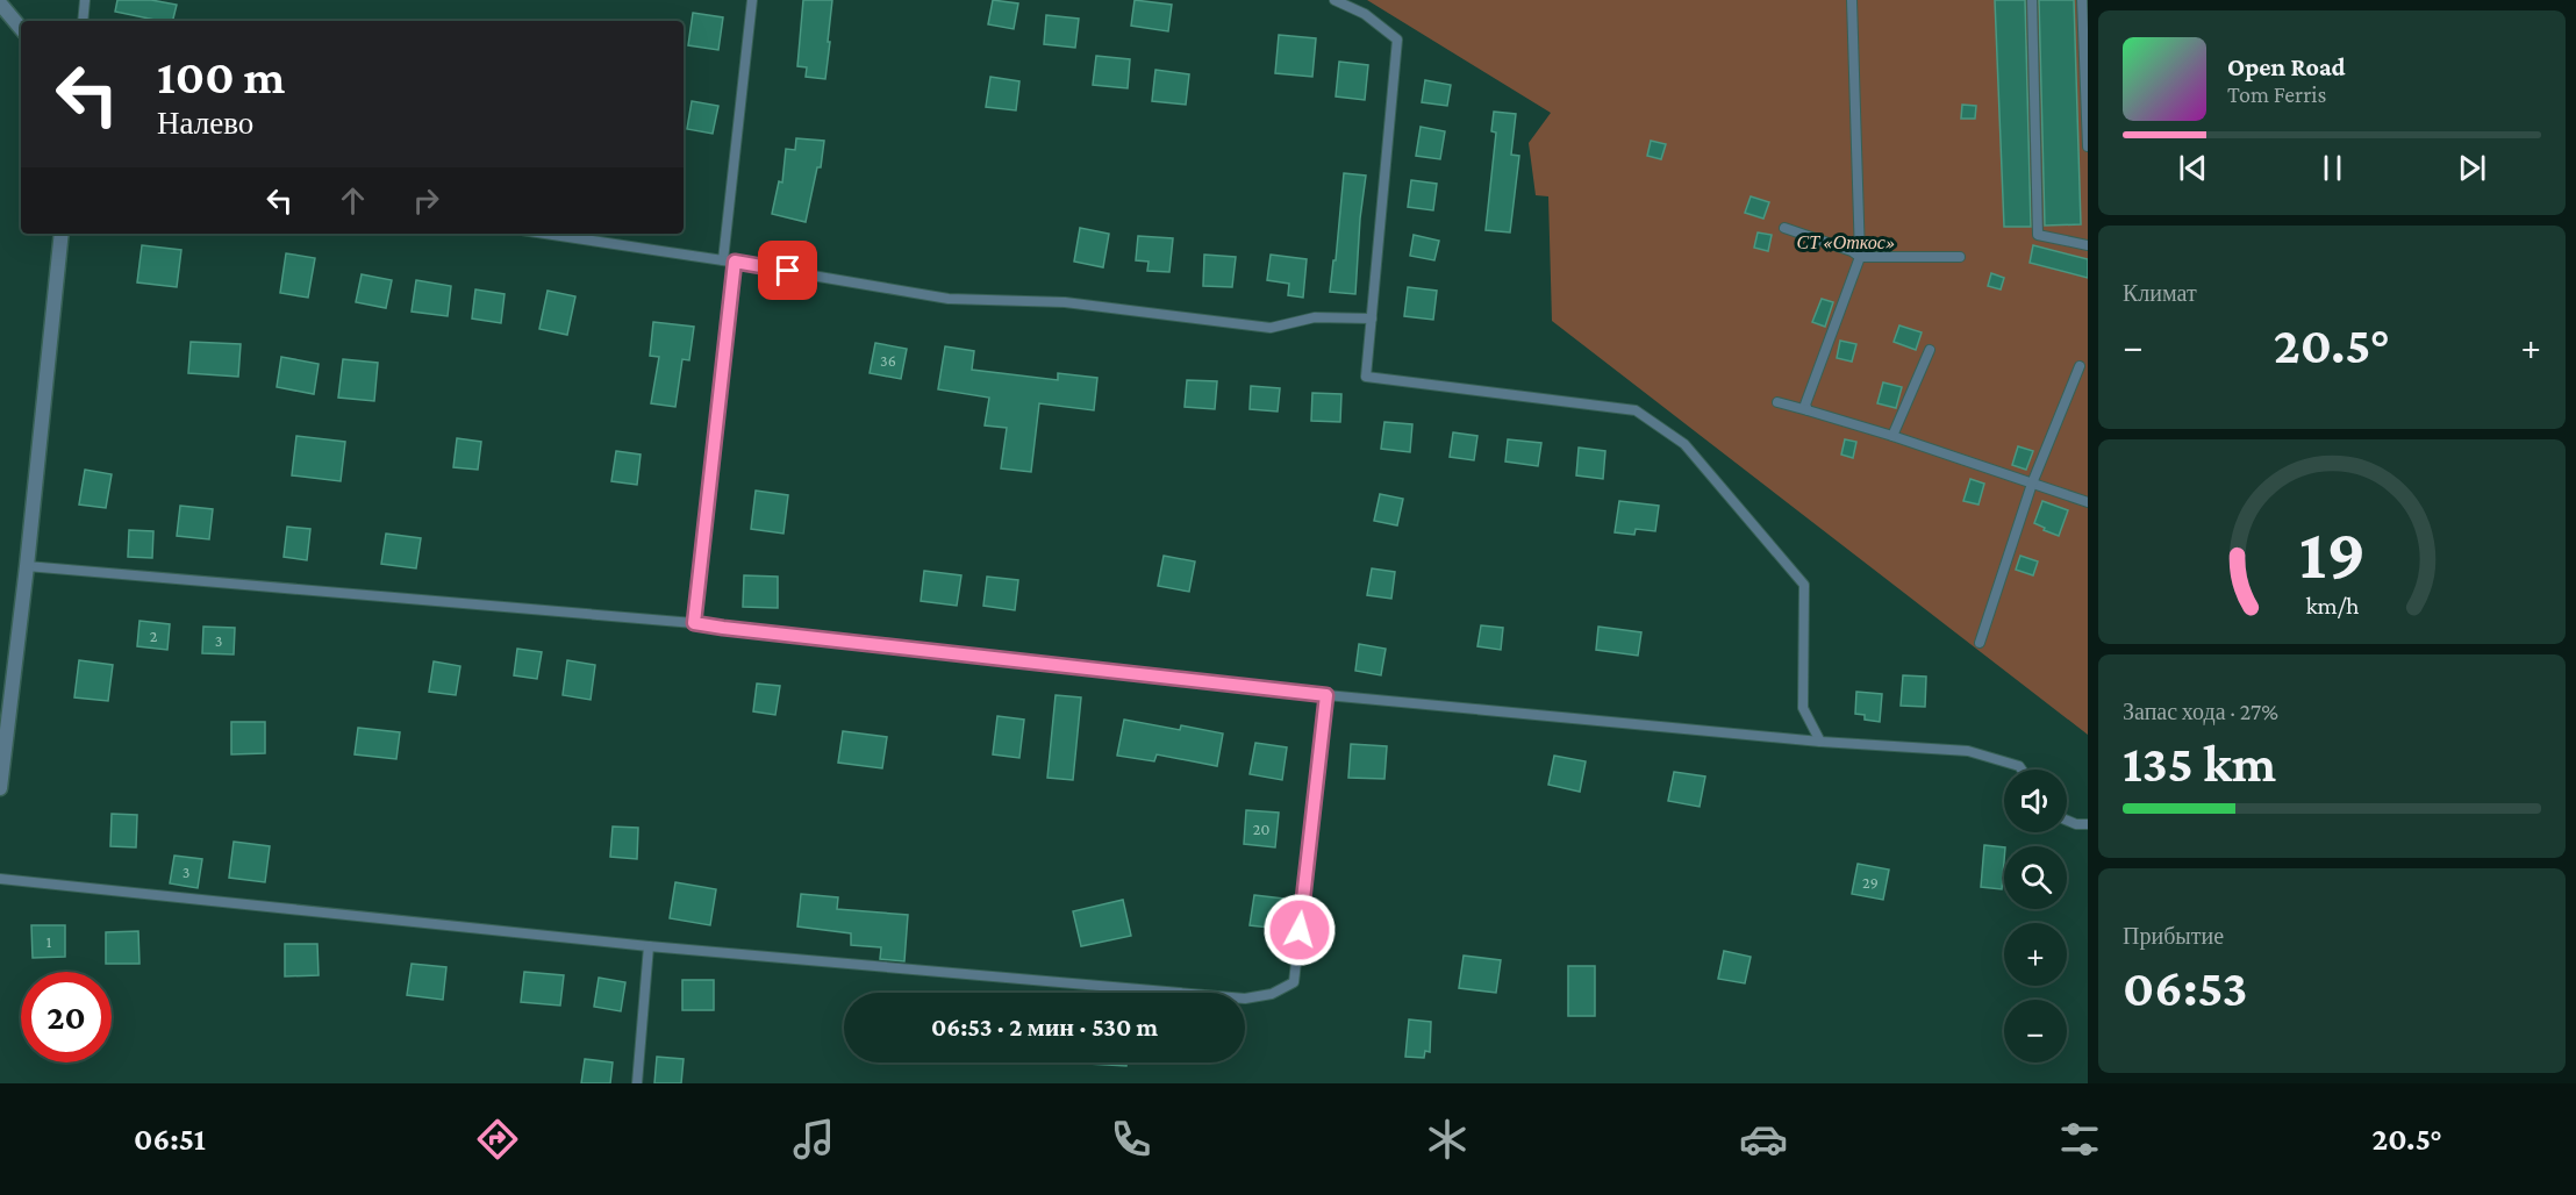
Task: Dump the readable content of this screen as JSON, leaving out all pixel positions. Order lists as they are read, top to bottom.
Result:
{
  "parks": ["СТ «Откос»"],
  "house_numbers": [
    "36",
    "2",
    "3",
    "20",
    "3",
    "29",
    "1"
  ],
  "page": {
    "turn": ["100 m", "Налево"],
    "song": ["Open Road", "Tom Ferris"],
    "tile": [
      "Климат",
      ["Запас хода · 27%", "135 km"],
      ["Прибытие", "06:53"]
    ],
    "heat": ["−", "20.5°", "+"],
    "map_buttons": ["+", "−"],
    "limit": "20",
    "trip": "06:53 · 2 мин · 530 m",
    "tabs": ["06:51", "20.5°"],
    "gauge": ["19", "km/h"]
  }
}
